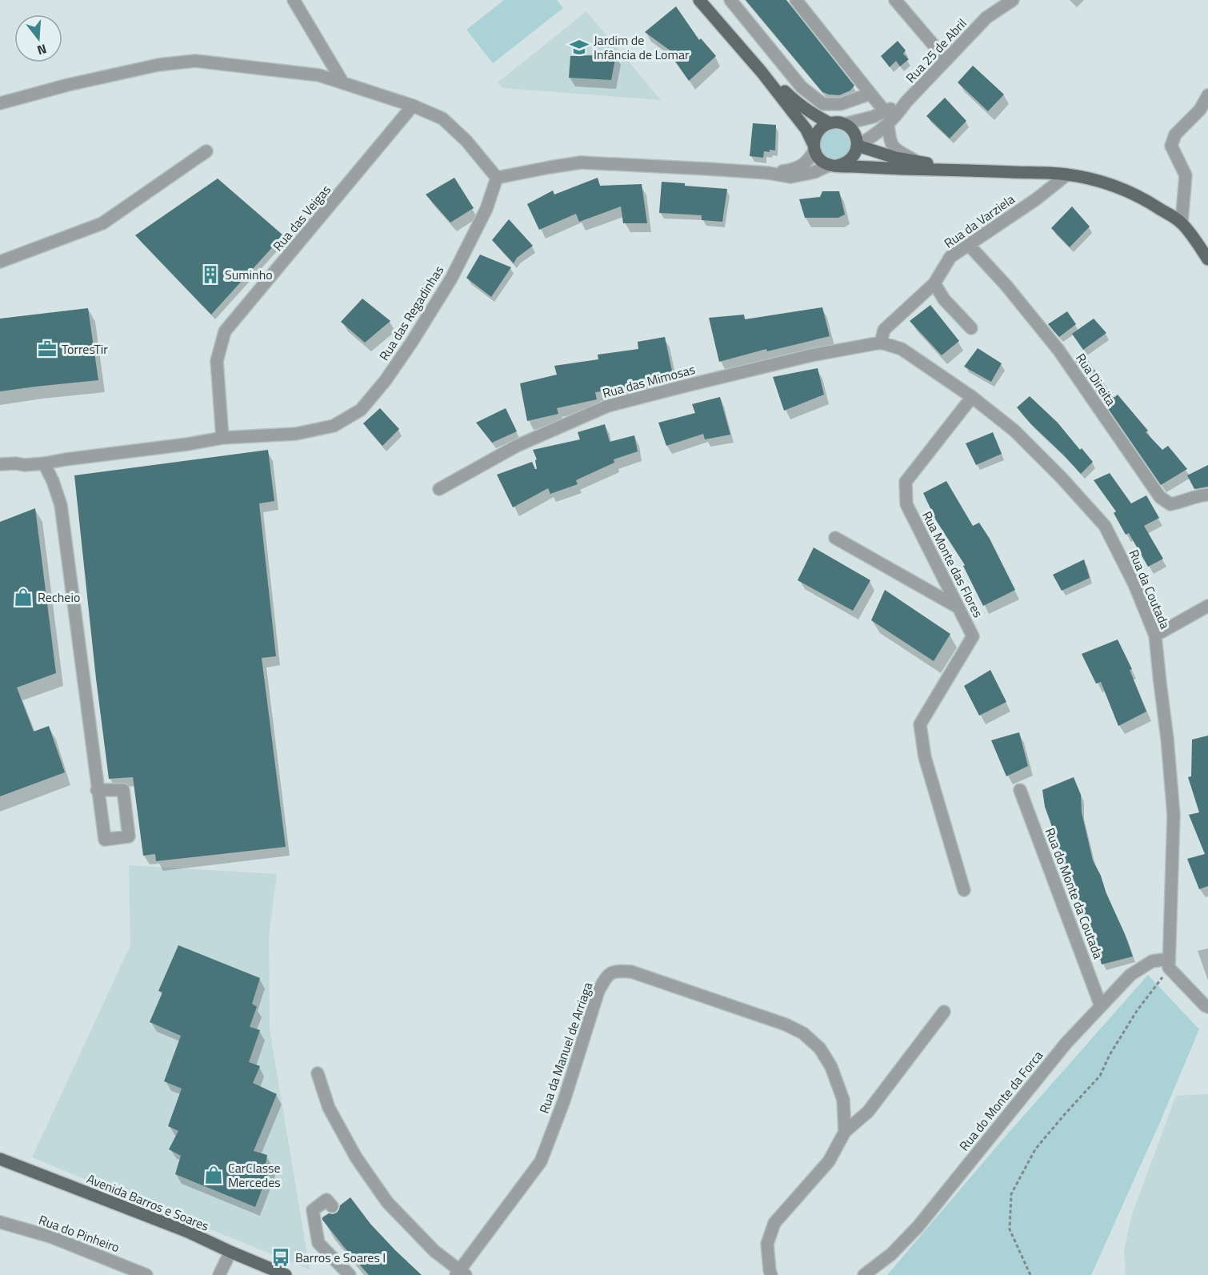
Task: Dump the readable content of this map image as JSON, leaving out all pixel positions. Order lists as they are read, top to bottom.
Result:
{
  "streets": {
    "main road": ["Avenida Barros e Soares"],
    "street": [
      "Rua 25 de Abril",
      "Rua das Veigas",
      "Rua da Varziela",
      "Rua das Regadinhas",
      "Rua Direita",
      "Rua das Mimosas",
      "Rua Monte das Flores",
      "Rua da Coutada",
      "Rua do Monte da Coutada",
      "Rua da Manuel de Arriaga",
      "Rua do Monte da Forca",
      "Rua do Pinheiro"
    ]
  },
  "crossings": [
    ["Rua das Veigas", "Rua das Regadinhas"],
    ["Rua da Varziela", "Rua Direita"],
    ["Rua da Varziela", "Rua das Mimosas"],
    ["Rua da Varziela", "Rua da Coutada"],
    ["Rua das Mimosas", "Rua da Coutada"],
    ["Rua Monte das Flores", "Rua da Coutada"],
    ["Rua da Coutada", "Rua do Monte da Forca"],
    ["Rua do Monte da Coutada", "Rua do Monte da Forca"]
  ],
  "places": {
    "school or university": ["Jardim de Infância de Lomar"],
    "building": ["Suminho"],
    "office": ["TorresTir"],
    "shop": ["Recheio", "CarClasse Mercedes"],
    "bus stop": ["Barros e Soares I"]
  },
  "north": "bottom"
}
